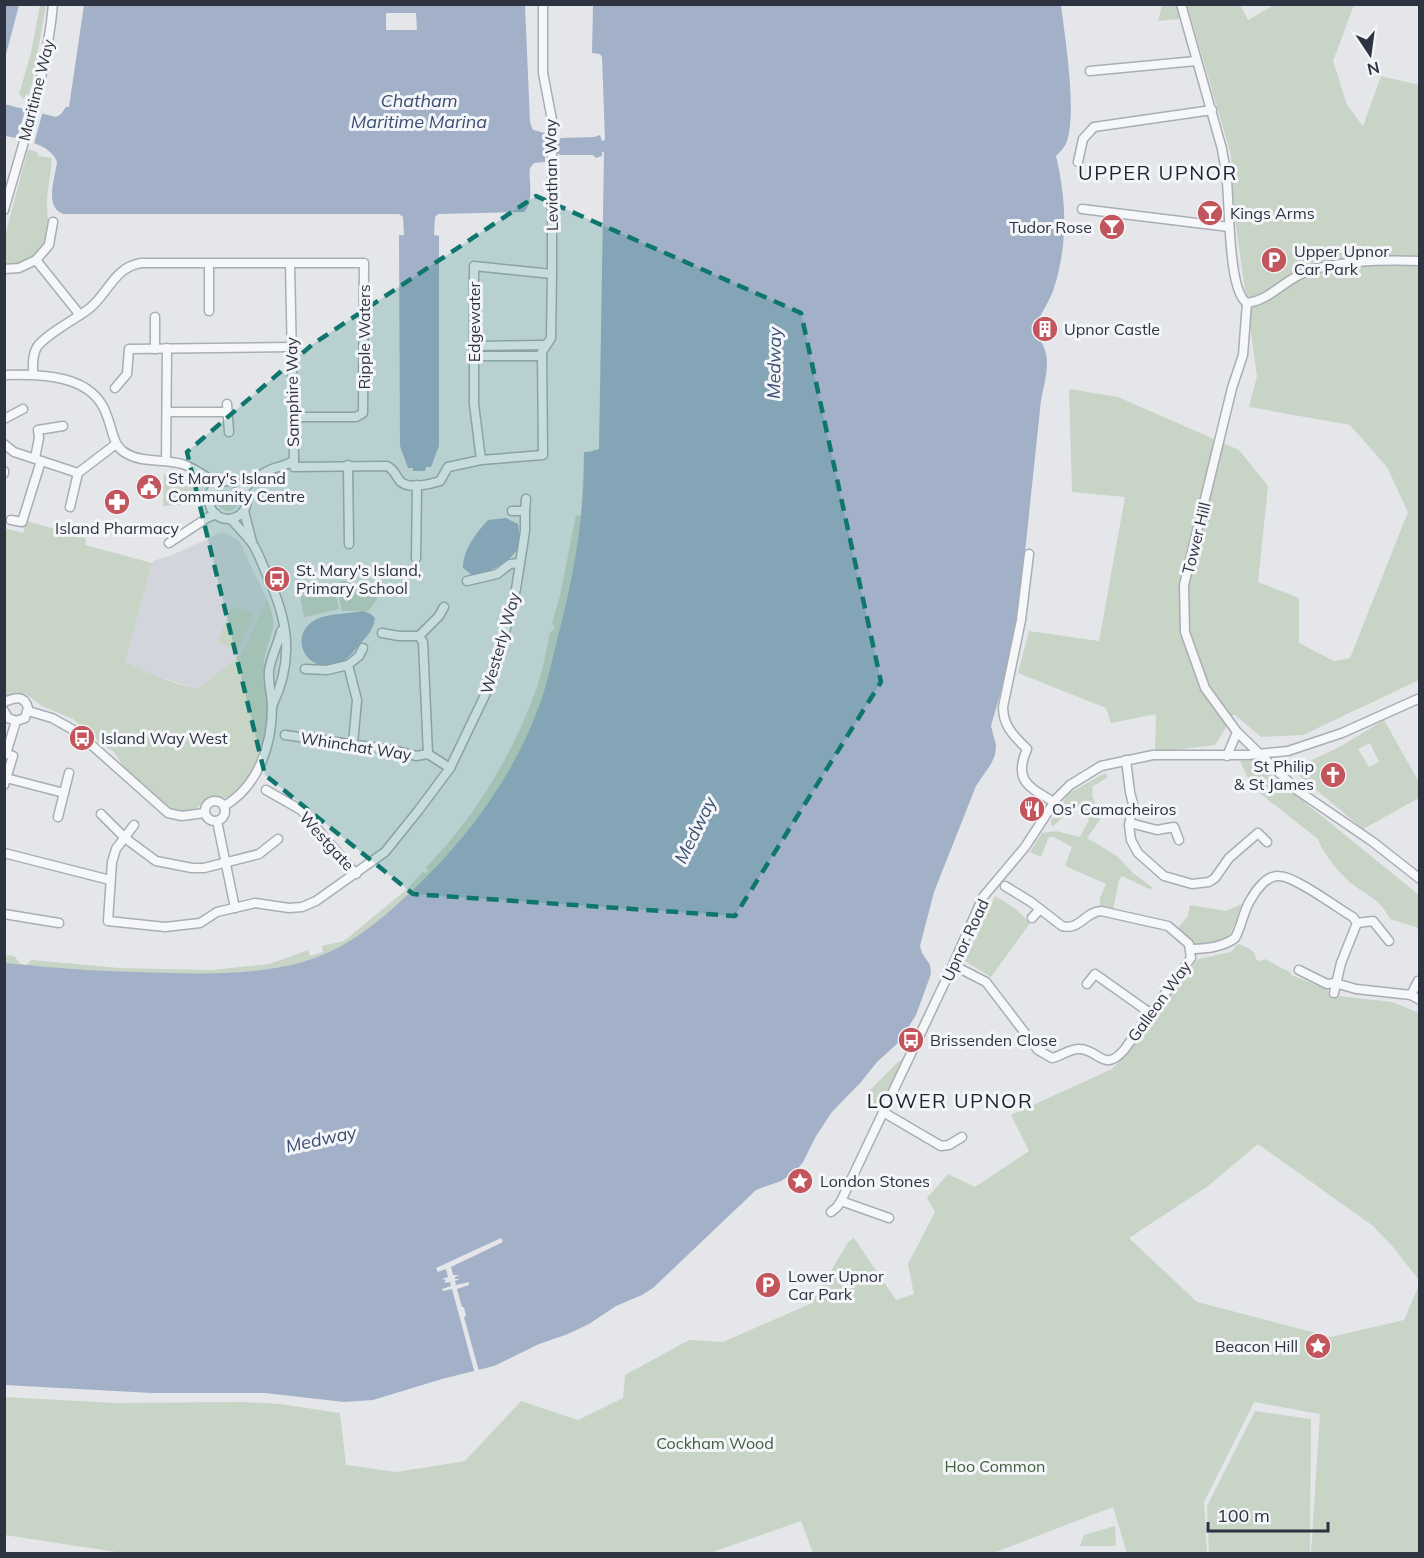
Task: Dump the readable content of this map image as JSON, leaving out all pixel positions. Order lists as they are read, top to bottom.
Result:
{
  "streets": {
    "street": [
      "Maritime Way",
      "Leviathan Way",
      "Edgewater",
      "Ripple Waters",
      "Samphire Way",
      "Tower Hill",
      "Westerly Way",
      "Whinchat Way",
      "Westgate",
      "Upnor Road",
      "Galleon Way"
    ]
  },
  "crossings": [
    ["Leviathan Way", "Edgewater"],
    ["Ripple Waters", "Samphire Way"],
    ["Tower Hill", "Upnor Road"],
    ["Westerly Way", "Westgate"],
    ["Upnor Road", "Galleon Way"]
  ],
  "districts": ["UPPER UPNOR", "LOWER UPNOR"],
  "water": ["Chatham Maritime Marina", "Medway"],
  "parks": ["Cockham Wood", "Hoo Common"],
  "places": {
    "bar": ["Kings Arms", "Tudor Rose"],
    "parking": ["Upper Upnor Car Park", "Lower Upnor Car Park"],
    "building": ["Upnor Castle"],
    "public building": ["St Mary's Island Community Centre"],
    "pharmacy": ["Island Pharmacy"],
    "bus stop": ["St. Mary's Island, Primary School", "Island Way West", "Brissenden Close"],
    "church": ["St Philip & St James"],
    "restaurant": ["Os' Camacheiros"],
    "place": ["London Stones", "Beacon Hill"]
  },
  "scale_bar": "100 m",
  "north": "bottom"
}
